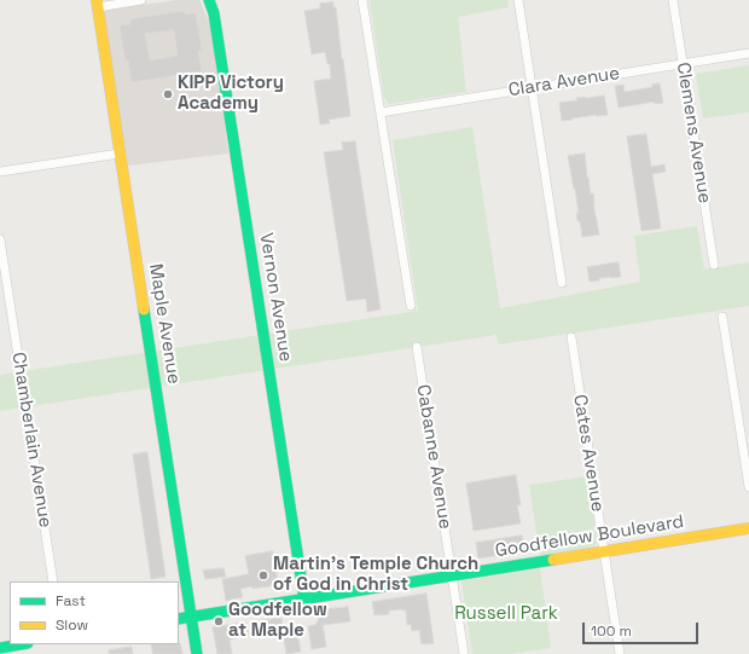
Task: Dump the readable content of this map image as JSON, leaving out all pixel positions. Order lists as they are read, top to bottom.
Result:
{
  "streets": {
    "street": [
      "Clara Avenue",
      "Clemens Avenue",
      "Vernon Avenue",
      "Maple Avenue",
      "Chamberlain Avenue",
      "Cates Avenue",
      "Cabanne Avenue",
      "Goodfellow Boulevard"
    ]
  },
  "crossings": [
    ["Clara Avenue", "Clemens Avenue"],
    ["Vernon Avenue", "Goodfellow Boulevard"],
    ["Maple Avenue", "Goodfellow Boulevard"],
    ["Cates Avenue", "Goodfellow Boulevard"],
    ["Cabanne Avenue", "Goodfellow Boulevard"]
  ],
  "parks": ["Russell Park"],
  "places": ["KIPP Victory Academy", "Martin's Temple Church of God in Christ", "Goodfellow at Maple"],
  "legend": ["Fast", "Slow"],
  "scale_bar": "100 m"
}
